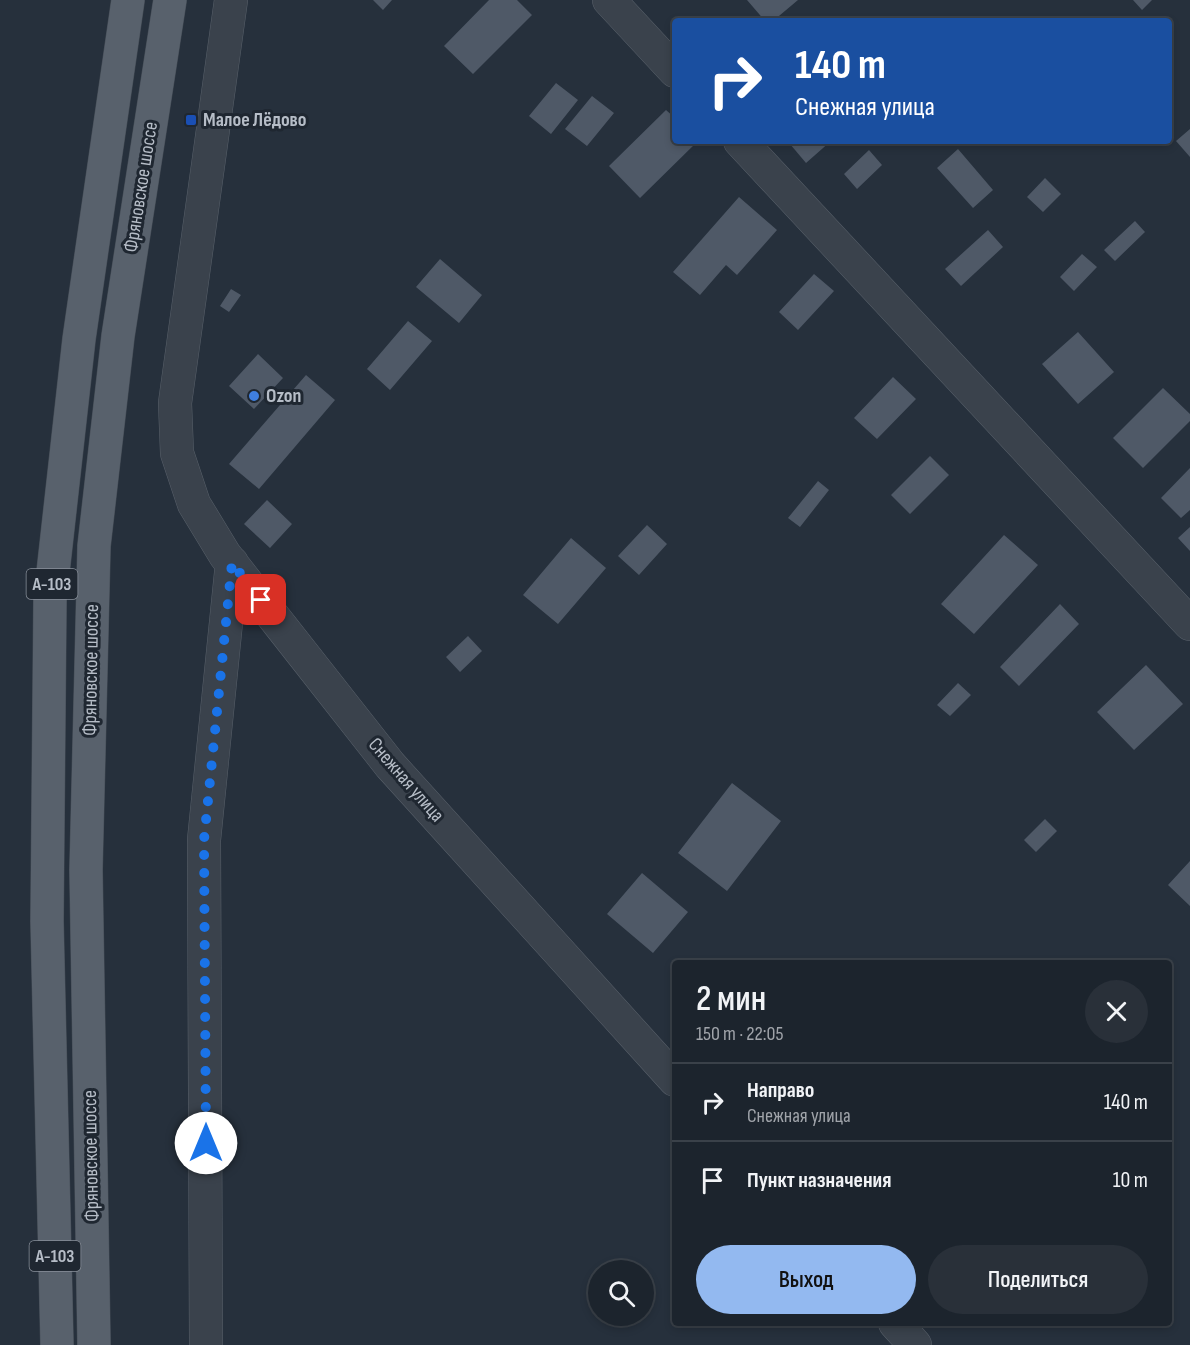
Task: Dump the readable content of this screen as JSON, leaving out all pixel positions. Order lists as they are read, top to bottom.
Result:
{
  "streets": {
    "main road": ["Фряновское шоссе", "А-103"],
    "street": ["Снежная улица"]
  },
  "places": {
    "transit": ["Малое Лёдово"],
    "other": ["Ozon"]
  },
  "page": {
    "turn": ["140 m", "Снежная улица"],
    "heading": ["2 мин", "150 m · 22:05"],
    "list": [
      {
        "name": "Направо",
        "note": "Снежная улица",
        "value": "140 m"
      },
      {
        "name": "Пункт назначения",
        "value": "10 m"
      }
    ],
    "buttons": ["Выход", "Поделиться"]
  }
}
